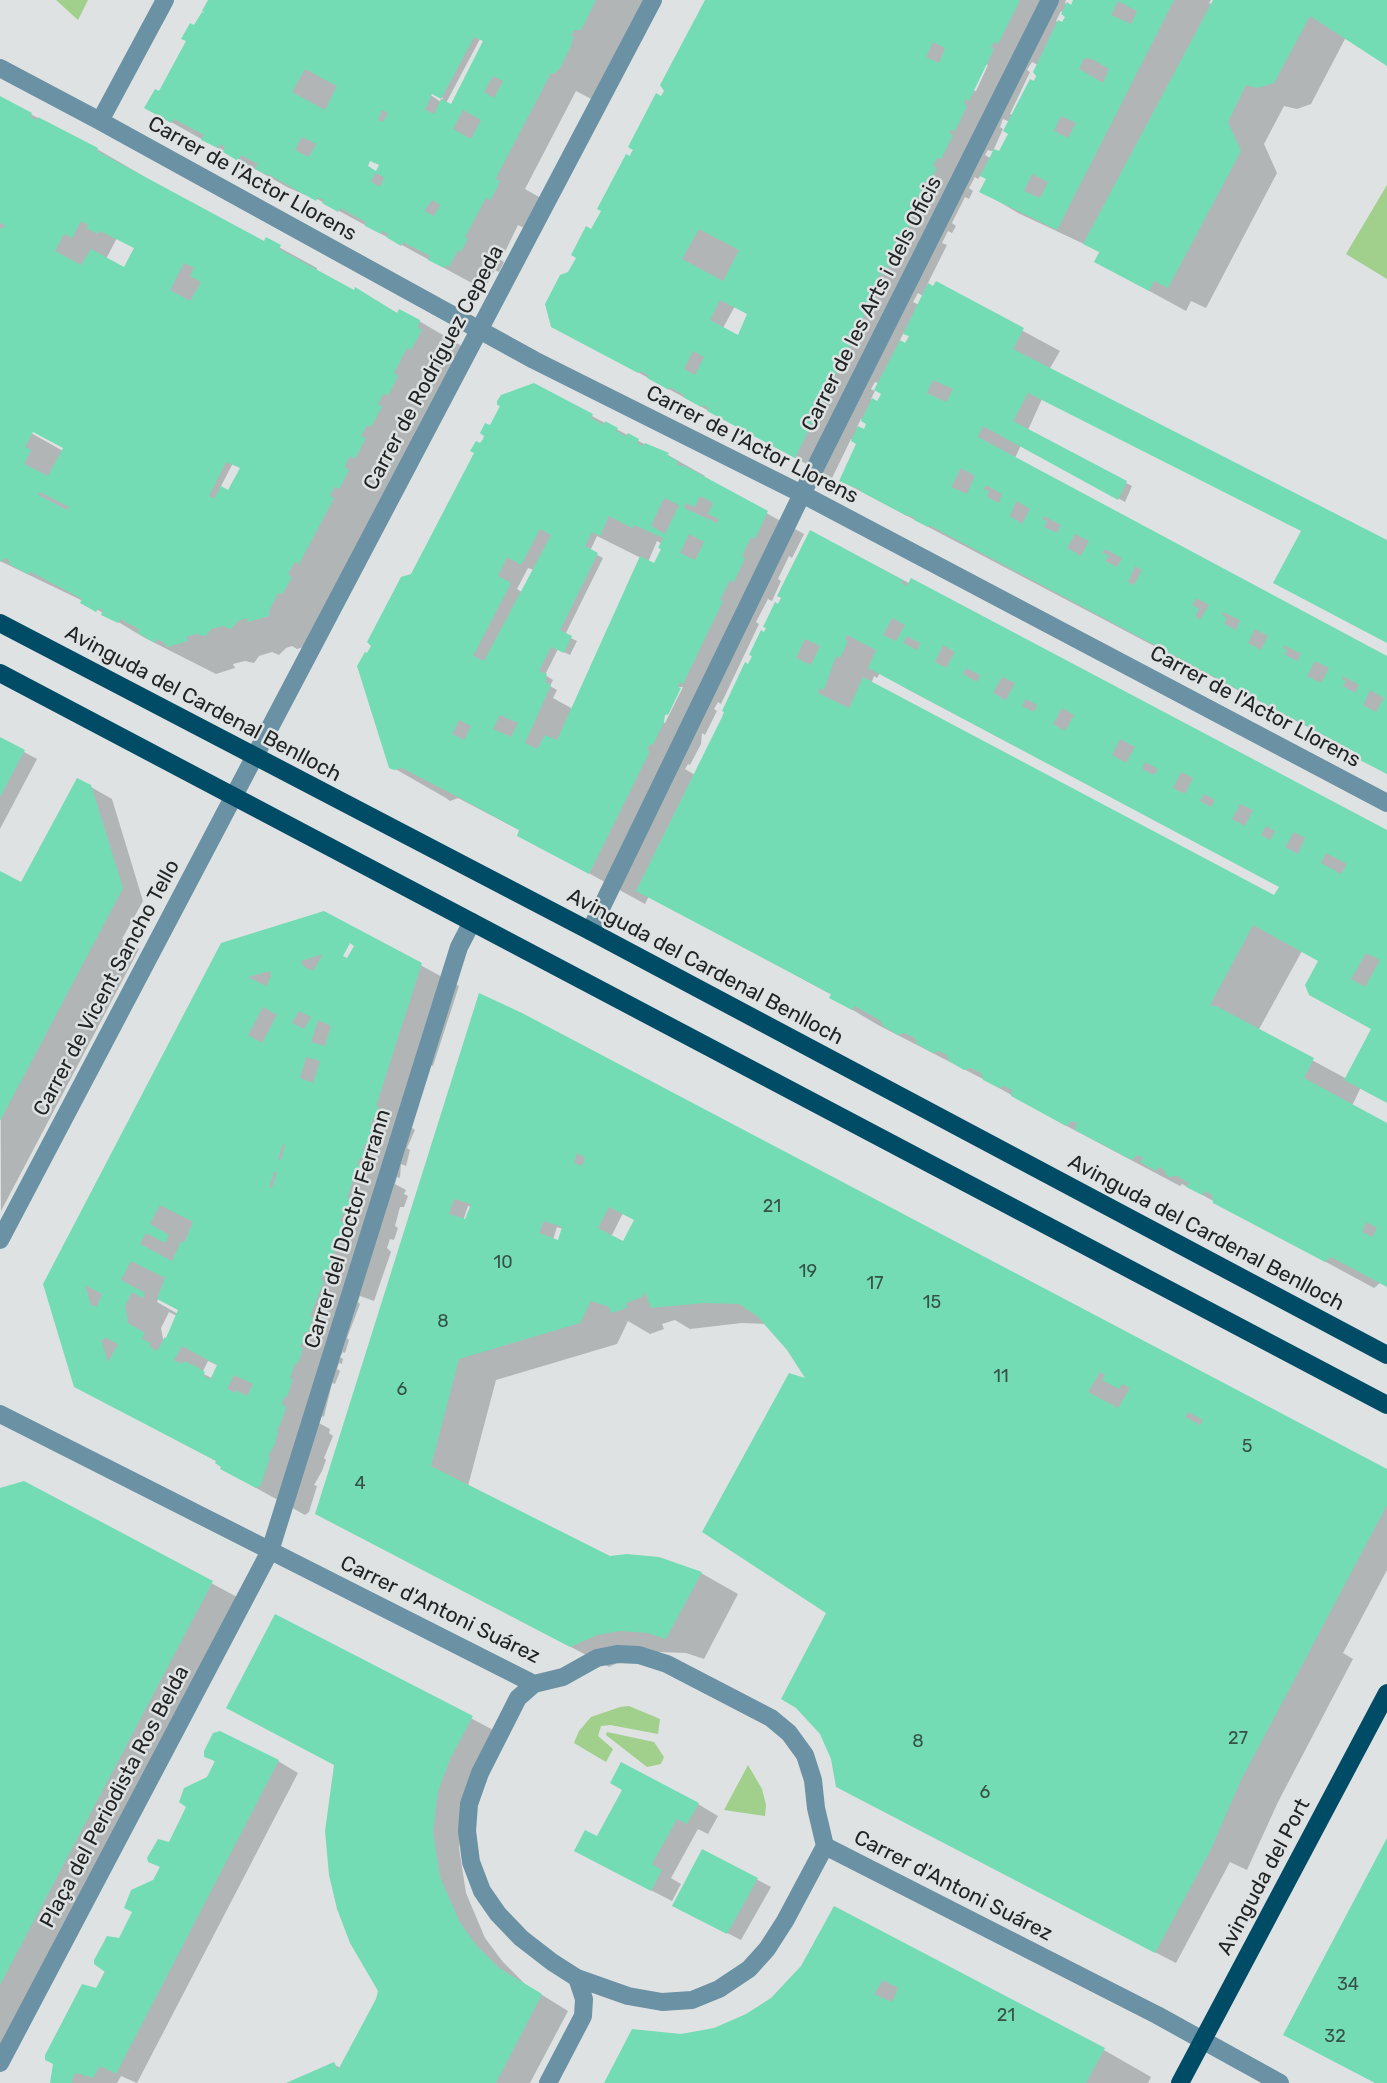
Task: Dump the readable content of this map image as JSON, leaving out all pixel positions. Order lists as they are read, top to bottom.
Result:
{
  "streets": {
    "main road": ["Avinguda del Cardenal Benlloch", "Avinguda del Port"],
    "street": [
      "Carrer de l'Actor Llorens",
      "Carrer de les Arts i dels Oficis",
      "Carrer de Rodríguez Cepeda",
      "Carrer de Vicent Sancho Tello",
      "Carrer del Doctor Ferrann",
      "Carrer d'Antoni Suárez",
      "Plaça del Periodista Ros Belda"
    ]
  },
  "crossings": [
    ["Carrer de l'Actor Llorens", "Carrer de les Arts i dels Oficis"],
    ["Carrer de l'Actor Llorens", "Carrer de Rodríguez Cepeda"],
    ["Carrer de les Arts i dels Oficis", "Avinguda del Cardenal Benlloch"],
    ["Carrer de Rodríguez Cepeda", "Avinguda del Cardenal Benlloch"],
    ["Carrer de Rodríguez Cepeda", "Carrer de Vicent Sancho Tello"],
    ["Avinguda del Cardenal Benlloch", "Carrer de Vicent Sancho Tello"],
    ["Carrer del Doctor Ferrann", "Carrer d'Antoni Suárez"],
    ["Carrer del Doctor Ferrann", "Plaça del Periodista Ros Belda"],
    ["Carrer d'Antoni Suárez", "Plaça del Periodista Ros Belda"],
    ["Carrer d'Antoni Suárez", "Avinguda del Port"]
  ],
  "house_numbers": [
    "21",
    "10",
    "19",
    "17",
    "15",
    "8",
    "11",
    "6",
    "5",
    "4",
    "27",
    "8",
    "6",
    "34",
    "21",
    "32"
  ]
}
